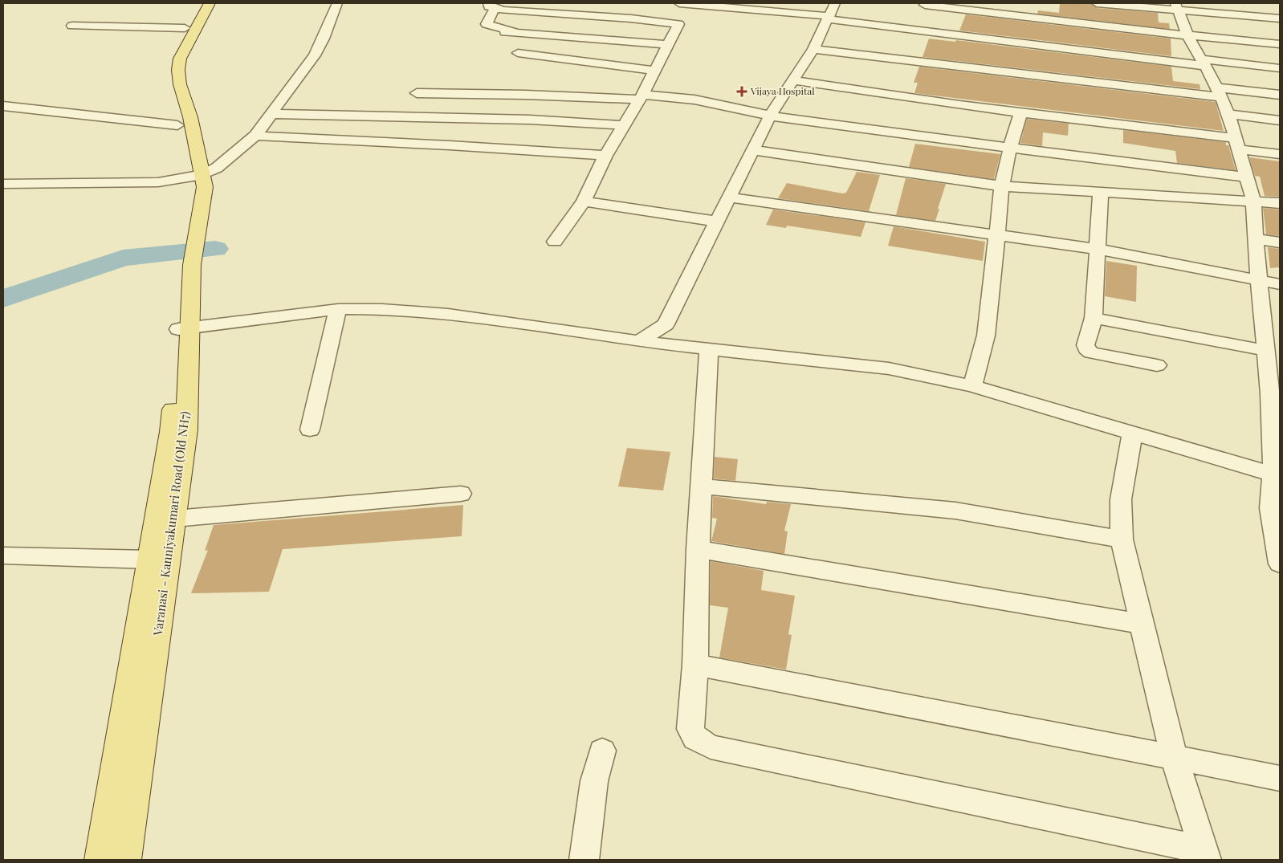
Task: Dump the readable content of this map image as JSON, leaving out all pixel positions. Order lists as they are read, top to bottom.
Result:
{
  "streets": {
    "main road": ["Varanasi - Kanniyakumari Road (Old NH7)"]
  },
  "places": {
    "health": ["Vijaya Hospital"]
  }
}
